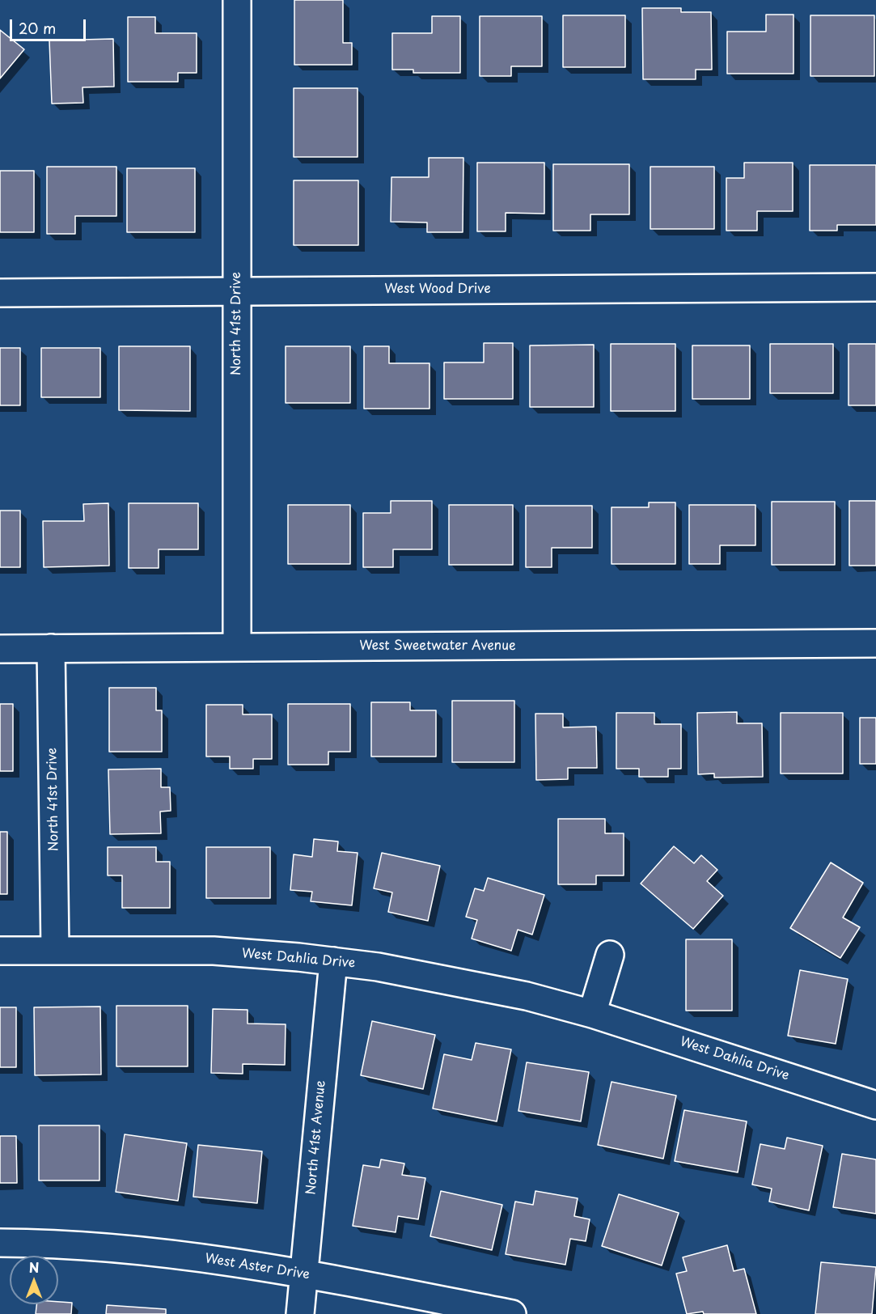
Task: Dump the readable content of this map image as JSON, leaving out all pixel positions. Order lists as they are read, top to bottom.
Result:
{
  "streets": {
    "street": [
      "West Wood Drive",
      "North 41st Drive",
      "West Sweetwater Avenue",
      "West Dahlia Drive",
      "North 41st Avenue",
      "West Aster Drive"
    ]
  },
  "crossings": [
    ["West Wood Drive", "North 41st Drive"],
    ["North 41st Drive", "West Sweetwater Avenue"],
    ["North 41st Drive", "West Dahlia Drive"],
    ["West Dahlia Drive", "North 41st Avenue"],
    ["North 41st Avenue", "West Aster Drive"]
  ],
  "scale_bar": "20 m",
  "north": "top"
}
